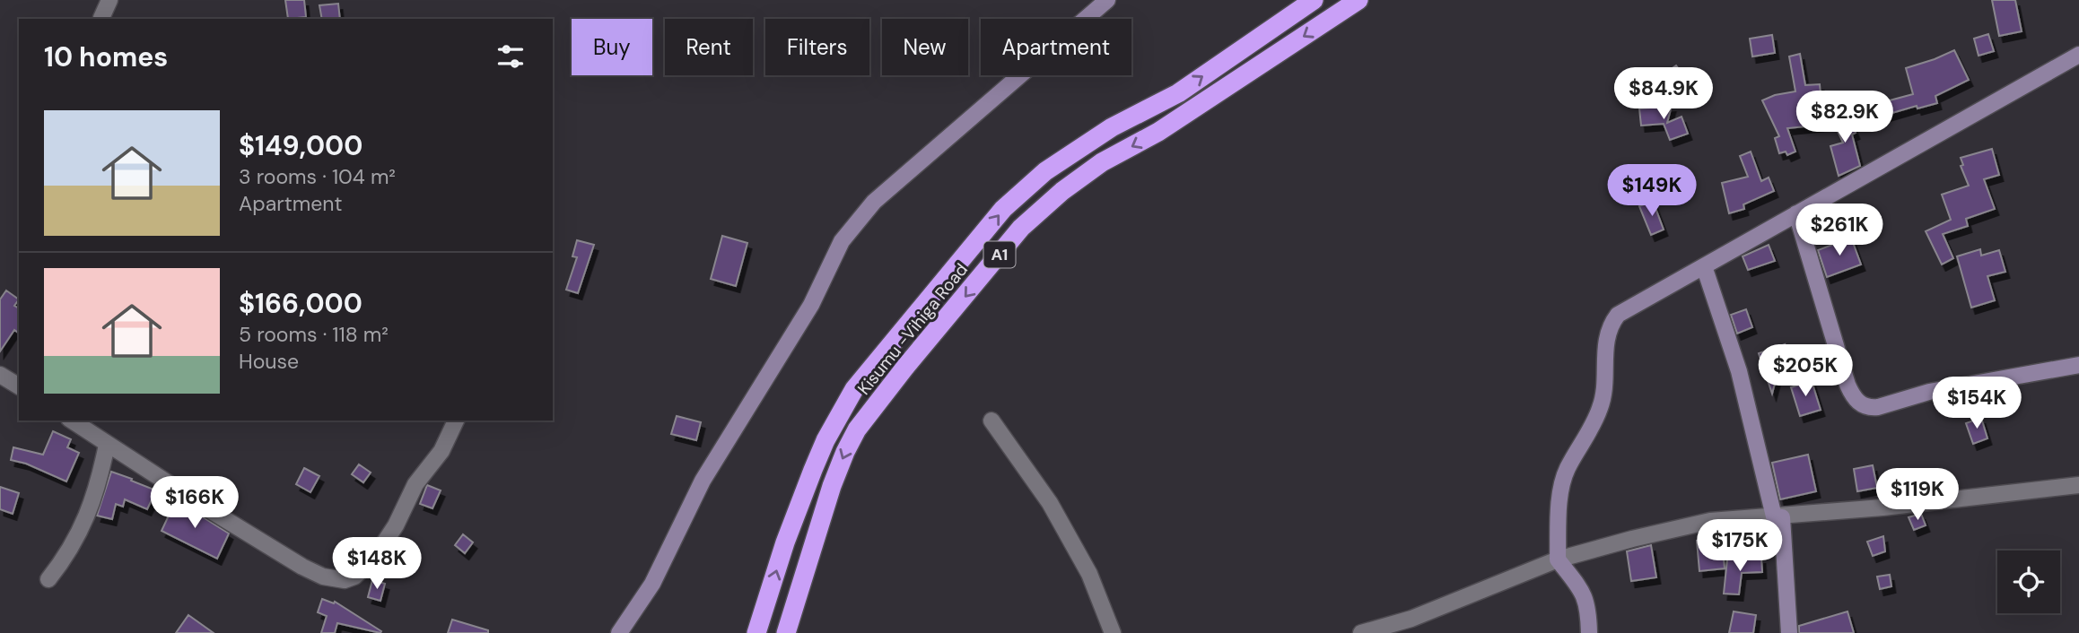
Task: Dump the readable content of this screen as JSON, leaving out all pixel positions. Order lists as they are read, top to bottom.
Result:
{
  "streets": {
    "highway": ["A1", "Kisumu -Vihiga Road"]
  },
  "page": {
    "chip": [
      "Buy",
      "Rent",
      "Filters",
      "New",
      "Apartment"
    ],
    "heading": "10 homes",
    "price": [
      "$84.9K",
      "$82.9K",
      "$149K",
      "$261K",
      "$205K",
      "$154K",
      "$119K",
      "$166K",
      "$175K",
      "$148K"
    ],
    "list": [
      {
        "name": "$149,000",
        "note": "3 rooms · 104 m² · Apartment"
      },
      {
        "name": "$166,000",
        "note": "5 rooms · 118 m² · House"
      }
    ]
  }
}
